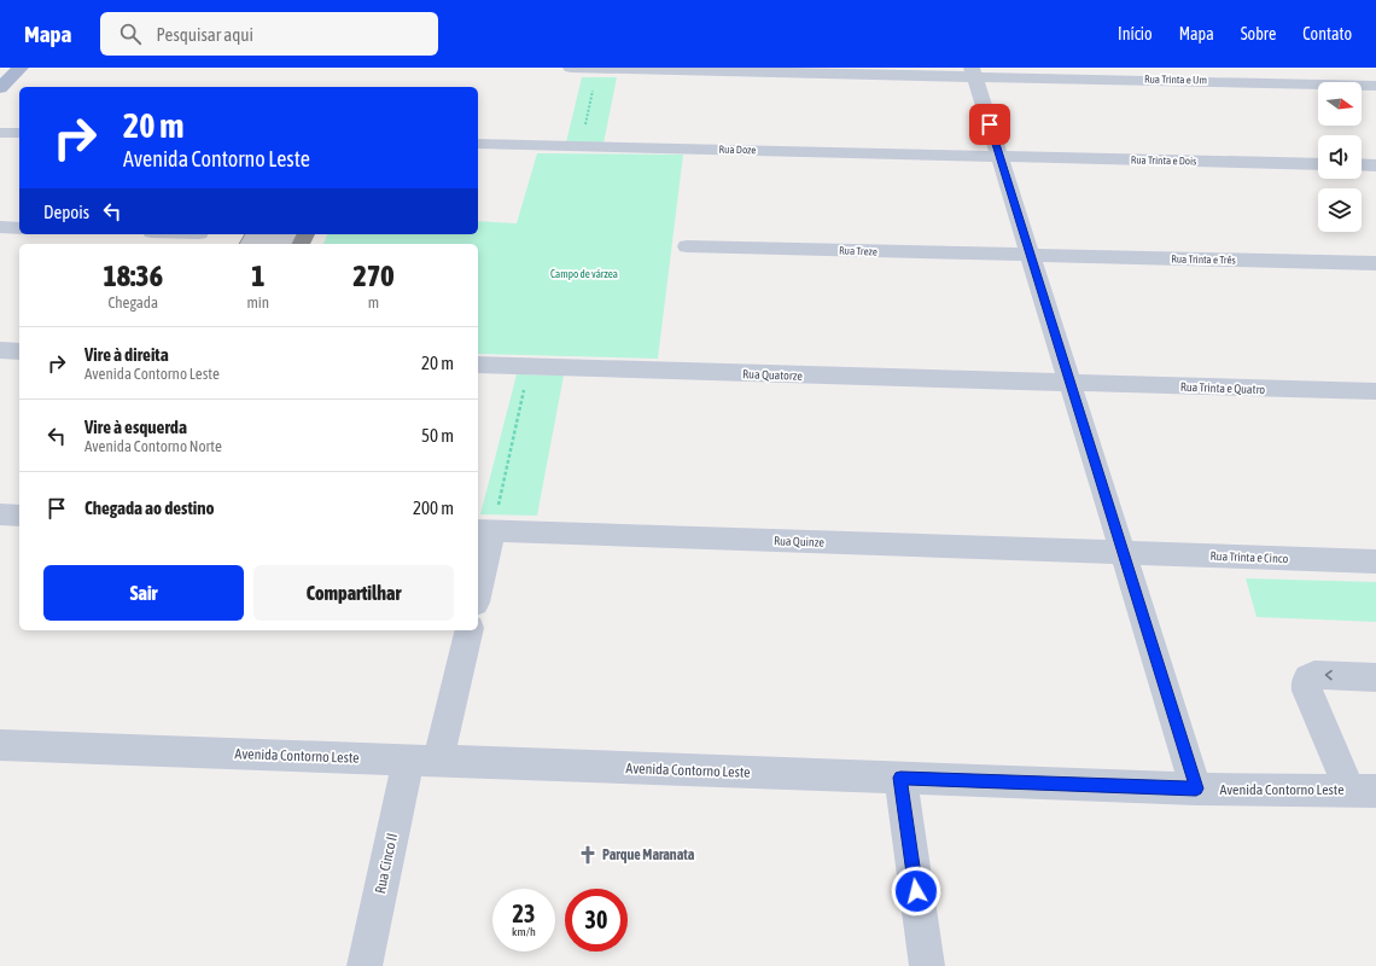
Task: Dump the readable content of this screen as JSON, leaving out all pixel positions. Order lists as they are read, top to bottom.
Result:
{
  "streets": {
    "street": [
      "Rua Trinta e Um",
      "Rua Doze",
      "Rua Trinta e Dois",
      "Rua Treze",
      "Rua Trinta e Três",
      "Rua Quatorze",
      "Rua Trinta e Quatro",
      "Rua Quinze",
      "Rua Trinta e Cinco",
      "Avenida Contorno Leste",
      "Rua Cinco II"
    ]
  },
  "crossings": [
    ["Rua Doze", "Rua Trinta e Dois"],
    ["Rua Treze", "Rua Trinta e Três"],
    ["Rua Quatorze", "Rua Trinta e Quatro"],
    ["Rua Quinze", "Rua Trinta e Cinco"],
    ["Avenida Contorno Leste", "Rua Cinco II"]
  ],
  "parks": ["Campo de várzea"],
  "places": {
    "church": ["Parque Maranata"]
  },
  "north": "right",
  "page": {
    "header": "Mapa",
    "search": "Pesquisar aqui",
    "nav": [
      "Início",
      "Mapa",
      "Sobre",
      "Contato"
    ],
    "turn": ["20 m", "Avenida Contorno Leste"],
    "then": "Depois",
    "eta": [
      "18:36",
      "Chegada",
      "1",
      "min",
      "270",
      "m"
    ],
    "list": [
      {
        "name": "Vire à direita",
        "note": "Avenida Contorno Leste",
        "value": "20 m"
      },
      {
        "name": "Vire à esquerda",
        "note": "Avenida Contorno Norte",
        "value": "50 m"
      },
      {
        "name": "Chegada ao destino",
        "value": "200 m"
      }
    ],
    "buttons": ["Sair", "Compartilhar"],
    "speed": "23 km/h",
    "limit": "30"
  }
}
